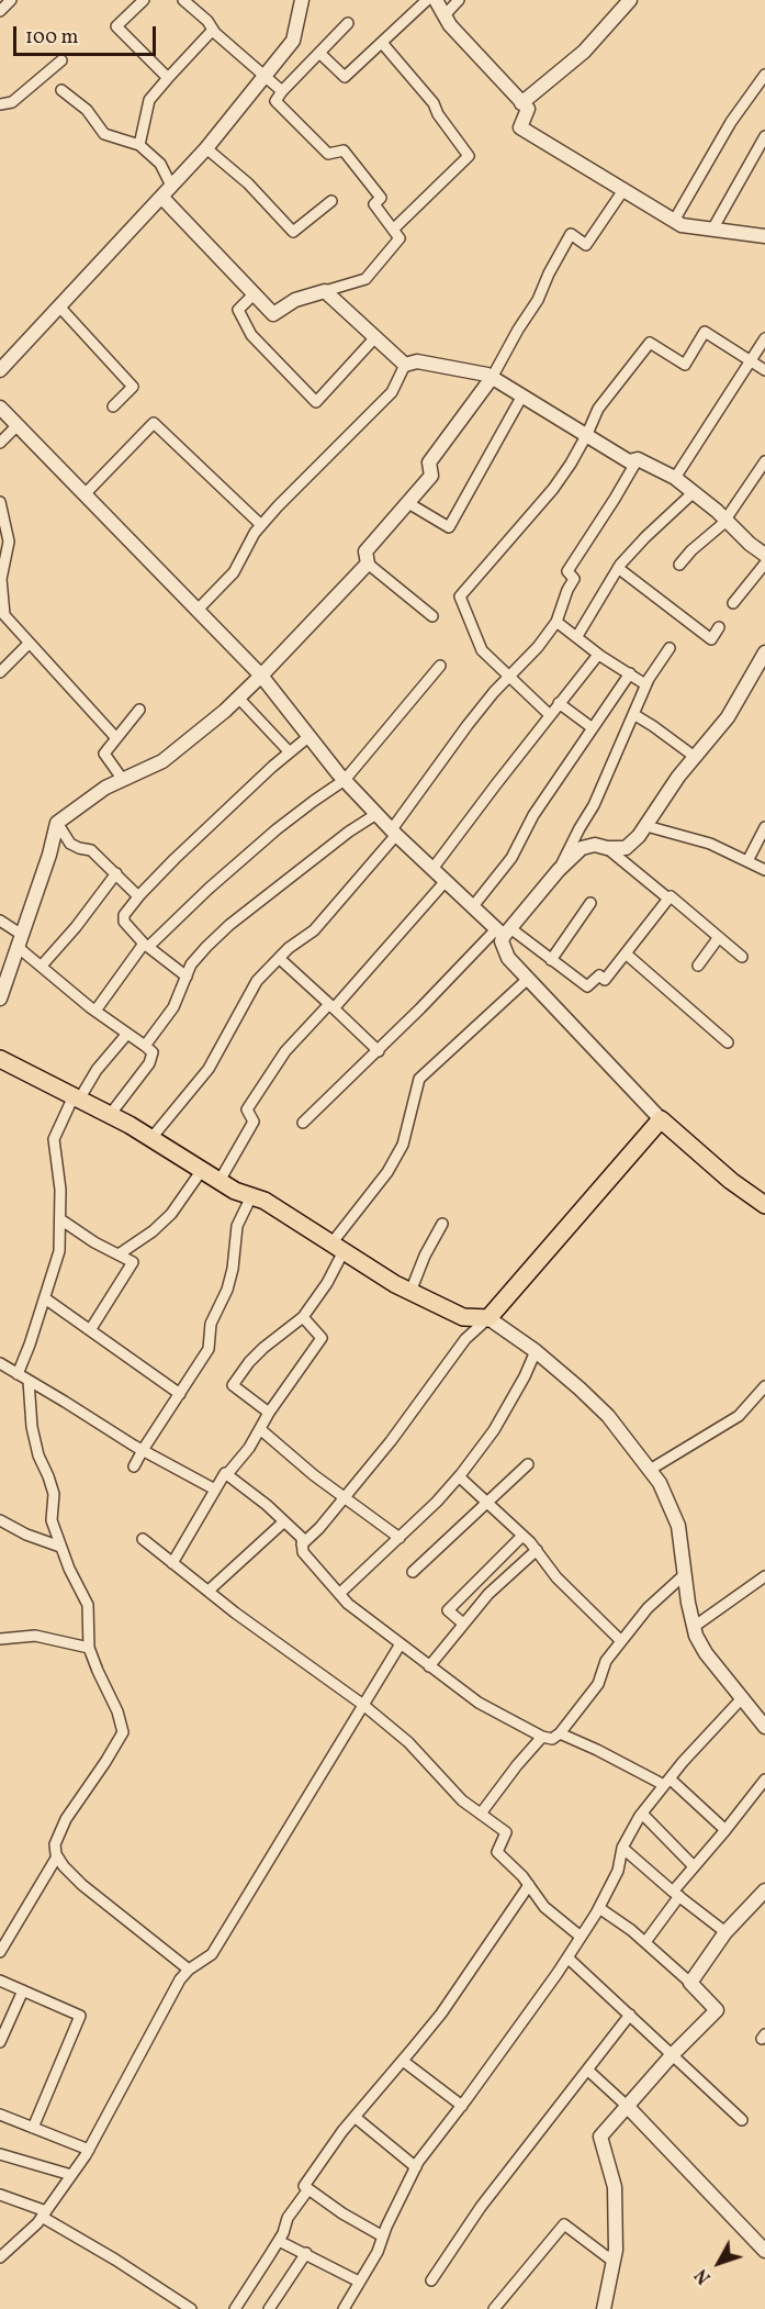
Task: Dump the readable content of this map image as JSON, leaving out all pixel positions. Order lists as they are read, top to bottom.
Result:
{
  "scale_bar": "100 m",
  "north": "bottom left"
}
